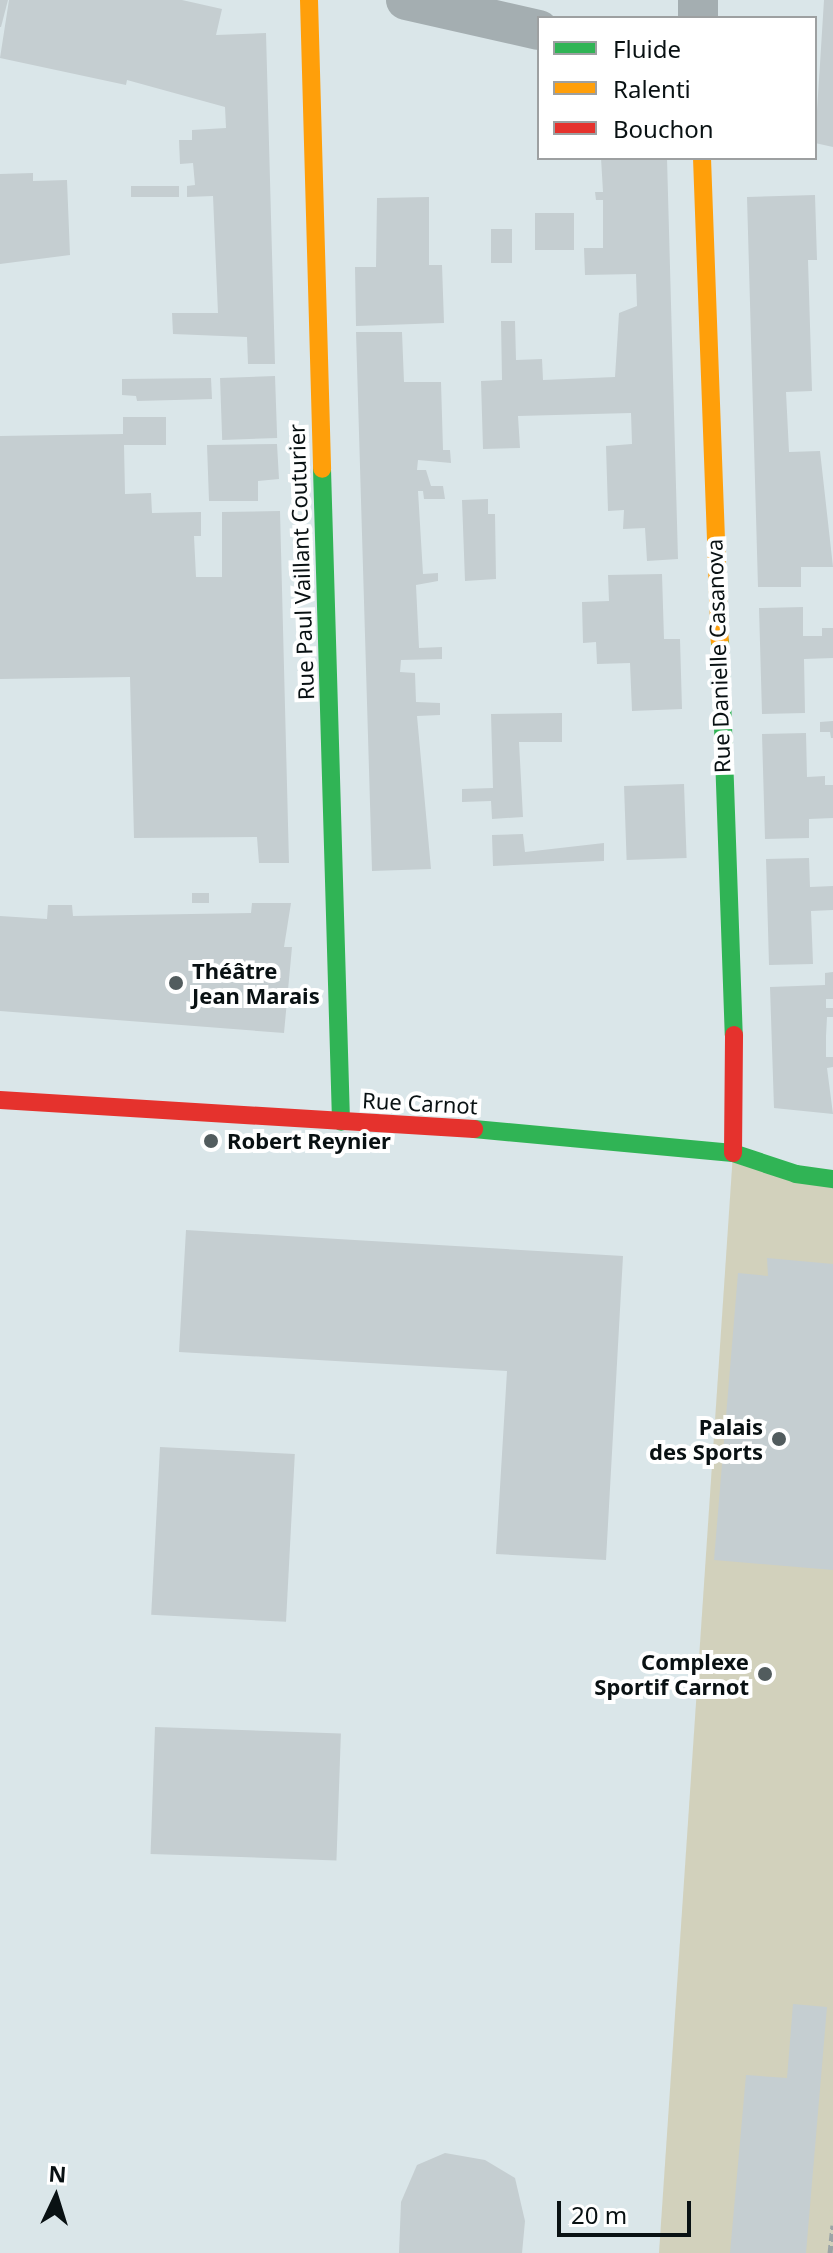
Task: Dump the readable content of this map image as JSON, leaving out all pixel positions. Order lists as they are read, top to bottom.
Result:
{
  "streets": {
    "street": ["Rue Paul Vaillant Couturier", "Rue Danielle Casanova", "Rue Carnot"]
  },
  "crossings": [
    ["Rue Paul Vaillant Couturier", "Rue Carnot"],
    ["Rue Danielle Casanova", "Rue Carnot"]
  ],
  "places": [
    "Théâtre Jean Marais",
    "Robert Reynier",
    "Palais des Sports",
    "Complexe Sportif Carnot"
  ],
  "legend": ["Fluide", "Ralenti", "Bouchon"],
  "scale_bar": "20 m",
  "north": "top"
}
